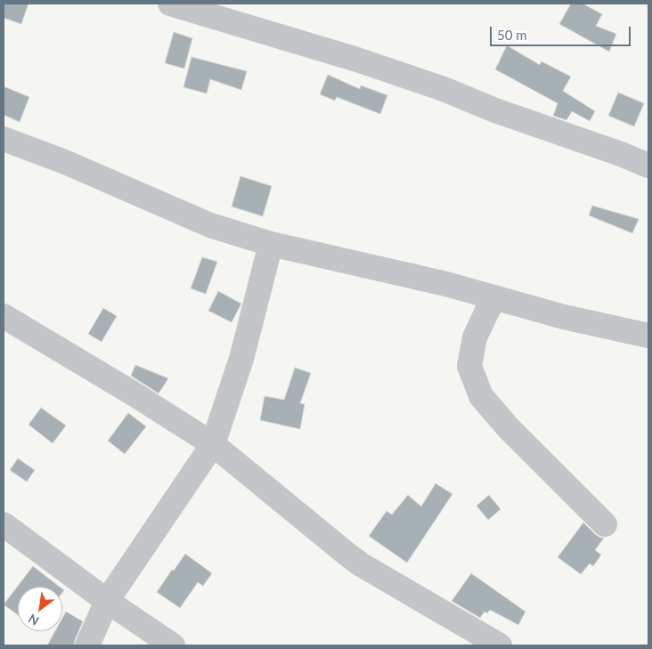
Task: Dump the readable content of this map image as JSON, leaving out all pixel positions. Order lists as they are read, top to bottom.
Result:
{
  "scale_bar": "50 m",
  "north": "bottom left"
}
